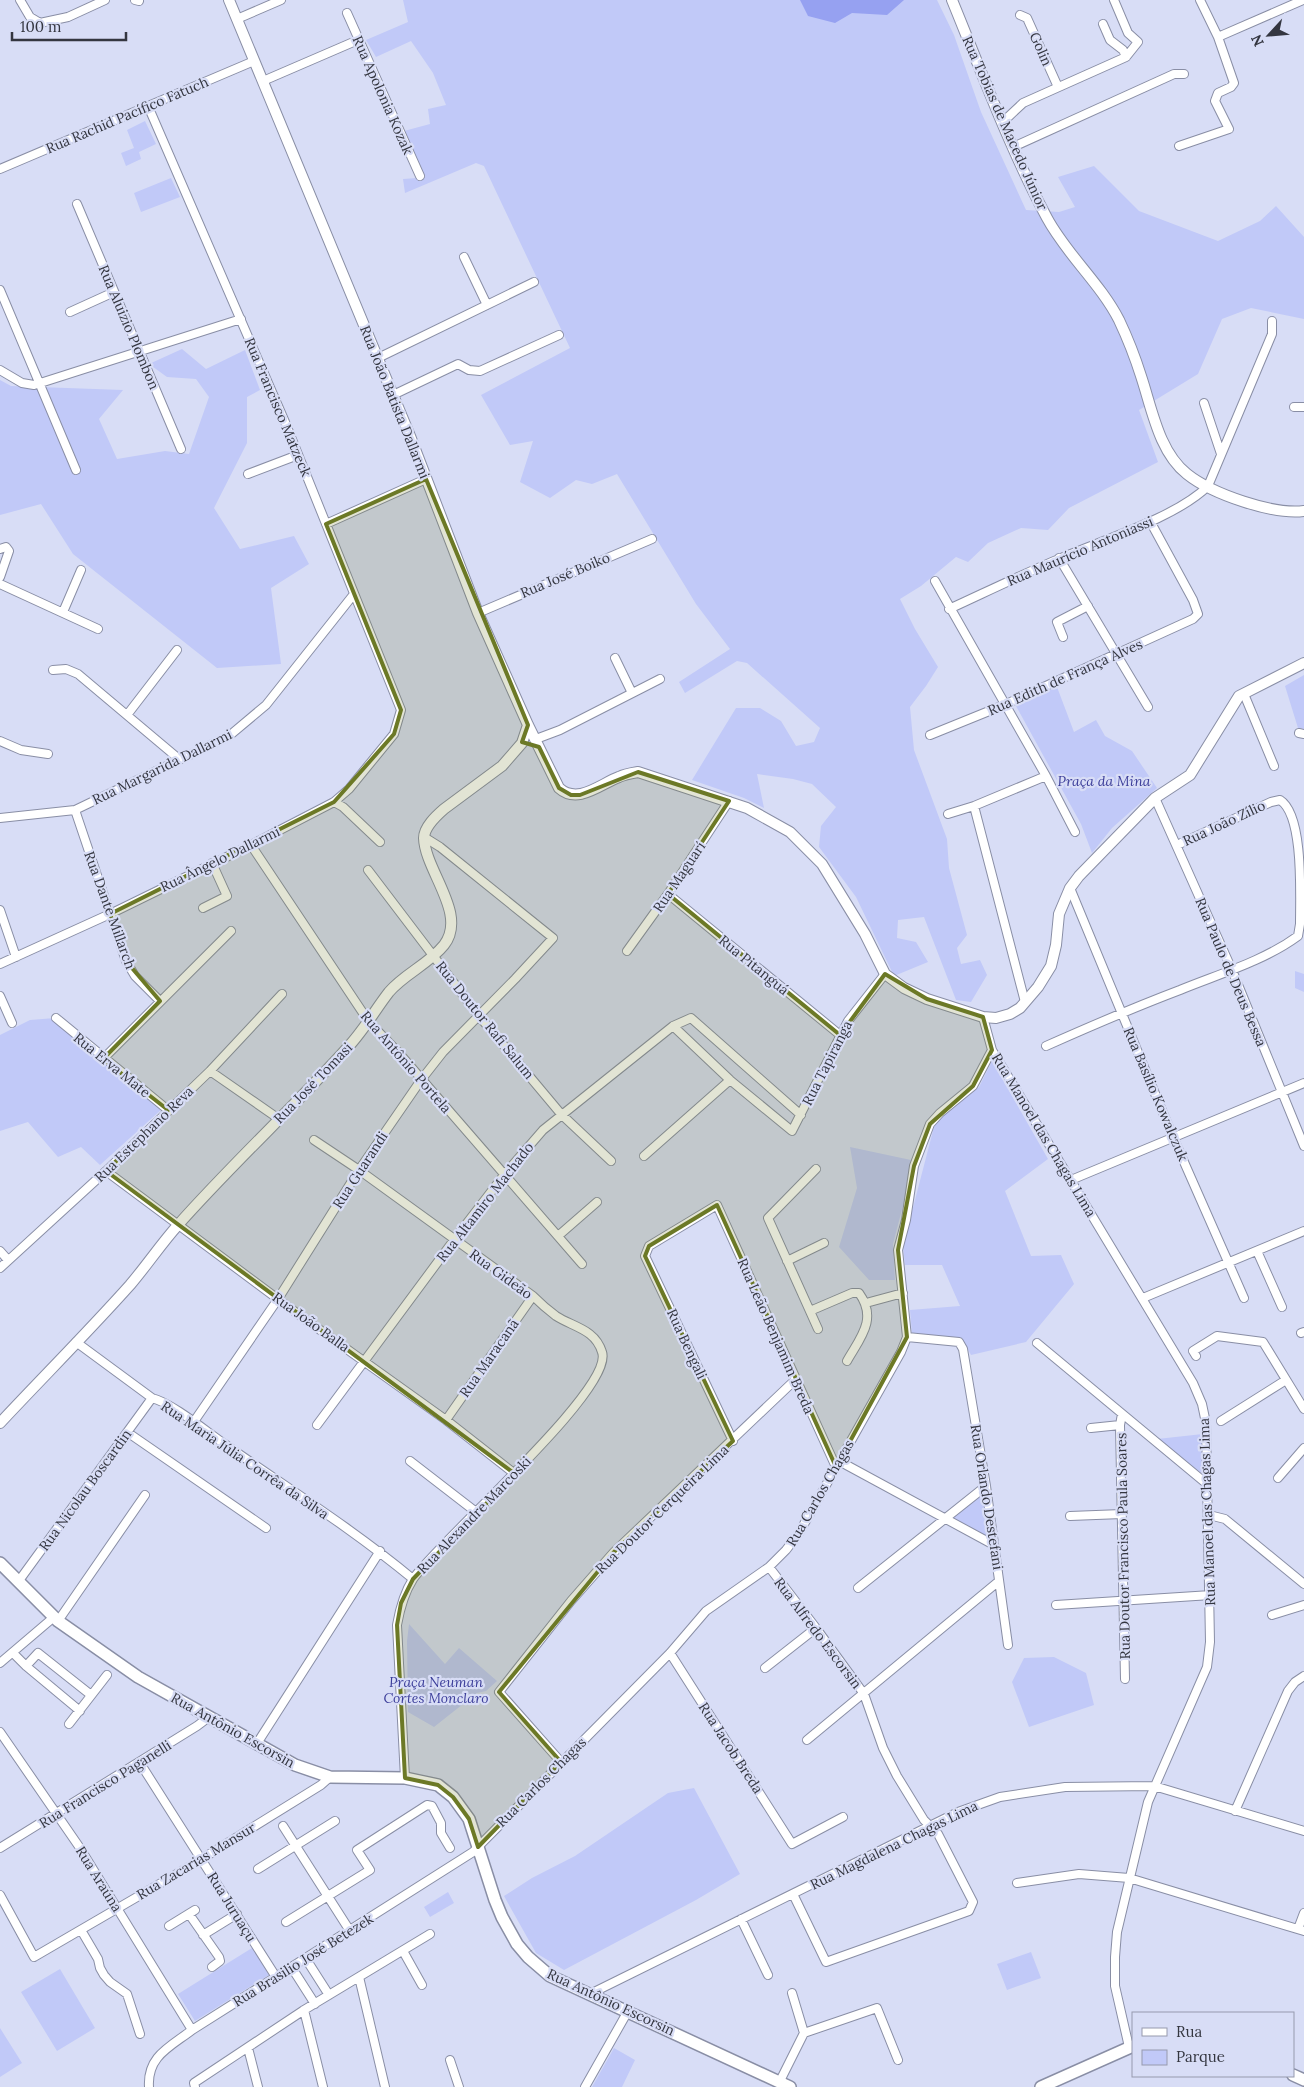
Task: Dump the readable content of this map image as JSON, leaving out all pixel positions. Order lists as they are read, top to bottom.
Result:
{
  "streets": {
    "main road": ["Rua Antônio Escorsin"],
    "street": [
      "Golin",
      "Rua Apolonia Kozak",
      "Rua Rachid Pacífico Fatuch",
      "Rua Tobias de Macedo Júnior",
      "Rua Aluizio Plombon",
      "Rua João Batista Dallarmi",
      "Rua Francisco Matzeck",
      "Rua Maurício Antoniassi",
      "Rua José Boiko",
      "Rua Edith de França Alves",
      "Rua Margarida Dallarmi",
      "Rua João Zílio",
      "Rua Ângelo Dallarmi",
      "Rua Maguarí",
      "Rua Dante Millarch",
      "Rua Pitanguá",
      "Rua Paulo de Deus Bessa",
      "Rua Doutor Rafi Salum",
      "Rua Antônio Portela",
      "Rua Tapiranga",
      "Rua Erva Mate",
      "Rua José Tomasi",
      "Rua Basílio Kowalczuk",
      "Rua Estephano Reva",
      "Rua Manoel das Chagas Lima",
      "Rua Guarandi",
      "Rua Altamiro Machado",
      "Rua Gideão",
      "Rua João Balla",
      "Rua Leão Benjamim Breda",
      "Rua Bengali",
      "Rua Maracanã",
      "Rua Maria Júlia Corrêa da Silva",
      "Rua Nicolau Boscardin",
      "Rua Carlos Chagas",
      "Rua Orlando Destefani",
      "Rua Doutor Cerqueira Lima",
      "Rua Alexandre Marcoski",
      "Rua Doutor Francisco Paula Soares",
      "Rua Alfredo Escorsin",
      "Rua Jacob Breda",
      "Rua Francisco Paganelli",
      "Rua Magdalena Chagas Lima",
      "Rua Zacarias Mansur",
      "Rua Araúna",
      "Rua Juruaçu",
      "Rua Brasilio José Betezek"
    ]
  },
  "crossings": [
    ["Rua Rachid Pacífico Fatuch", "Rua João Batista Dallarmi"],
    ["Rua Rachid Pacífico Fatuch", "Rua Francisco Matzeck"],
    ["Rua Tobias de Macedo Júnior", "Rua Maurício Antoniassi"],
    ["Rua João Batista Dallarmi", "Rua José Boiko"],
    ["Rua João Batista Dallarmi", "Rua Maguarí"],
    ["Rua Francisco Matzeck", "Rua Margarida Dallarmi"],
    ["Rua Francisco Matzeck", "Rua Ângelo Dallarmi"],
    ["Rua Maurício Antoniassi", "Rua Edith de França Alves"],
    ["Rua Margarida Dallarmi", "Rua Dante Millarch"],
    ["Rua João Zílio", "Rua Paulo de Deus Bessa"],
    ["Rua Ângelo Dallarmi", "Rua Dante Millarch"],
    ["Rua Ângelo Dallarmi", "Rua Antônio Portela"],
    ["Rua Maguarí", "Rua Pitanguá"],
    ["Rua Pitanguá", "Rua Tapiranga"],
    ["Rua Doutor Rafi Salum", "Rua José Tomasi"],
    ["Rua Doutor Rafi Salum", "Rua Guarandi"],
    ["Rua Doutor Rafi Salum", "Rua Altamiro Machado"],
    ["Rua Antônio Portela", "Rua José Tomasi"],
    ["Rua Antônio Portela", "Rua Guarandi"],
    ["Rua Antônio Portela", "Rua Altamiro Machado"],
    ["Rua Tapiranga", "Rua Altamiro Machado"],
    ["Rua Erva Mate", "Rua Estephano Reva"],
    ["Rua José Tomasi", "Rua Guarandi"],
    ["Rua José Tomasi", "Rua João Balla"],
    ["Rua José Tomasi", "Rua Maria Júlia Corrêa da Silva"],
    ["Rua Estephano Reva", "Rua João Balla"],
    ["Rua Manoel das Chagas Lima", "Rua Carlos Chagas"],
    ["Rua Manoel das Chagas Lima", "Rua Magdalena Chagas Lima"],
    ["Rua Guarandi", "Rua Gideão"],
    ["Rua Guarandi", "Rua João Balla"],
    ["Rua Guarandi", "Rua Maria Júlia Corrêa da Silva"],
    ["Rua Altamiro Machado", "Rua Gideão"],
    ["Rua Altamiro Machado", "Rua João Balla"],
    ["Rua Gideão", "Rua Maracanã"],
    ["Rua Gideão", "Rua Alexandre Marcoski"],
    ["Rua João Balla", "Rua Maracanã"],
    ["Rua João Balla", "Rua Alexandre Marcoski"],
    ["Rua Leão Benjamim Breda", "Rua Bengali"],
    ["Rua Leão Benjamim Breda", "Rua Carlos Chagas"],
    ["Rua Leão Benjamim Breda", "Rua Doutor Cerqueira Lima"],
    ["Rua Bengali", "Rua Doutor Cerqueira Lima"],
    ["Rua Maria Júlia Corrêa da Silva", "Rua Nicolau Boscardin"],
    ["Rua Maria Júlia Corrêa da Silva", "Rua Alexandre Marcoski"],
    ["Rua Nicolau Boscardin", "Rua Antônio Escorsin"],
    ["Rua Carlos Chagas", "Rua Orlando Destefani"],
    ["Rua Carlos Chagas", "Rua Doutor Cerqueira Lima"],
    ["Rua Carlos Chagas", "Rua Alfredo Escorsin"],
    ["Rua Carlos Chagas", "Rua Antônio Escorsin"],
    ["Rua Carlos Chagas", "Rua Jacob Breda"],
    ["Rua Carlos Chagas", "Rua Brasilio José Betezek"],
    ["Rua Alexandre Marcoski", "Rua Antônio Escorsin"],
    ["Rua Alfredo Escorsin", "Rua Magdalena Chagas Lima"],
    ["Rua Antônio Escorsin", "Rua Francisco Paganelli"],
    ["Rua Antônio Escorsin", "Rua Magdalena Chagas Lima"],
    ["Rua Antônio Escorsin", "Rua Zacarias Mansur"],
    ["Rua Antônio Escorsin", "Rua Brasilio José Betezek"],
    ["Rua Francisco Paganelli", "Rua Araúna"],
    ["Rua Francisco Paganelli", "Rua Juruaçu"],
    ["Rua Zacarias Mansur", "Rua Araúna"],
    ["Rua Zacarias Mansur", "Rua Juruaçu"],
    ["Rua Araúna", "Rua Brasilio José Betezek"],
    ["Rua Juruaçu", "Rua Brasilio José Betezek"]
  ],
  "parks": ["Praça da Mina", "Praça Neuman Cortes Monclaro"],
  "legend": ["Rua", "Parque"],
  "scale_bar": "100 m",
  "north": "bottom left"
}
